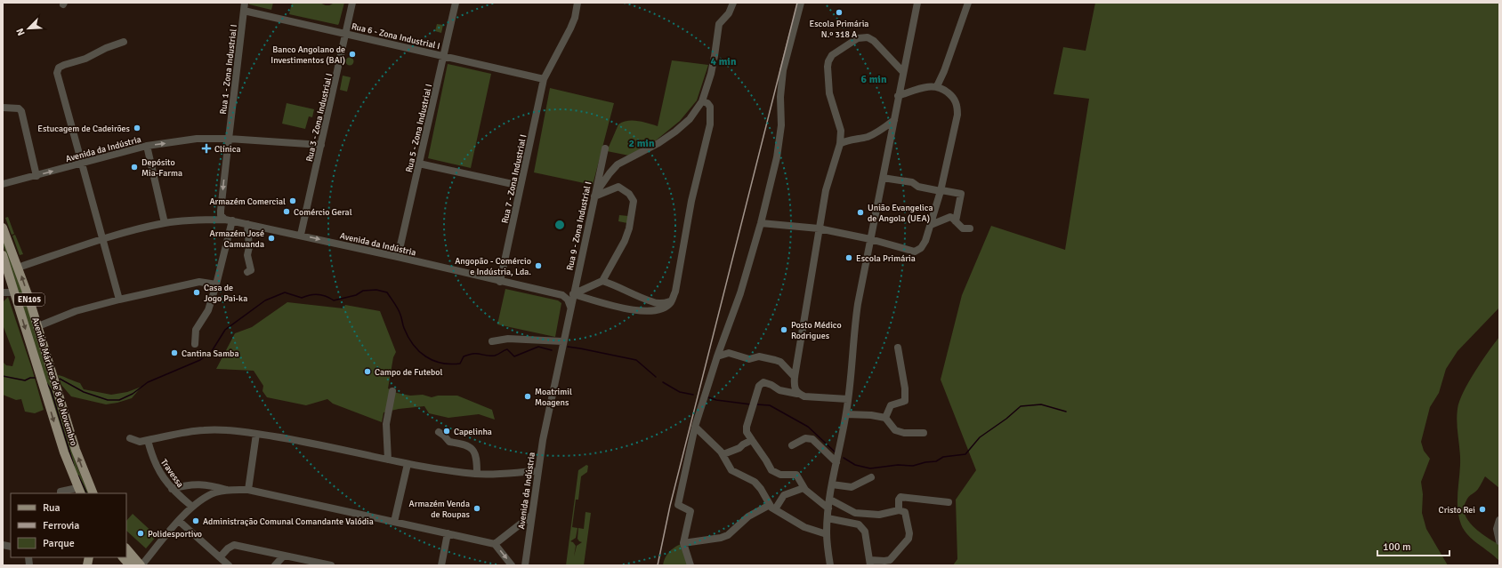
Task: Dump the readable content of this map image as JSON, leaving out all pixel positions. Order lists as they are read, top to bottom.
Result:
{
  "streets": {
    "main road": ["EN105", "Avenida Mártires de 8 de Novembro"],
    "street": [
      "Rua 6 - Zona Industrial I",
      "Rua 1 - Zona Industrial I",
      "Rua 3 - Zona Industrial I",
      "Rua 5 - Zona Industrial I",
      "Avenida da Indústria",
      "Rua 7 - Zona Industrial I",
      "Rua 9 - Zona Industrial I",
      "Travessa"
    ]
  },
  "crossings": [
    ["Rua 6 - Zona Industrial I", "Rua 1 - Zona Industrial I"],
    ["Rua 6 - Zona Industrial I", "Rua 3 - Zona Industrial I"],
    ["Rua 6 - Zona Industrial I", "Rua 5 - Zona Industrial I"],
    ["Rua 6 - Zona Industrial I", "Rua 7 - Zona Industrial I"],
    ["Rua 1 - Zona Industrial I", "Avenida da Indústria"],
    ["Rua 3 - Zona Industrial I", "Avenida da Indústria"],
    ["Rua 5 - Zona Industrial I", "Avenida da Indústria"],
    ["Avenida da Indústria", "Rua 7 - Zona Industrial I"],
    ["Avenida da Indústria", "Rua 9 - Zona Industrial I"],
    ["Avenida da Indústria", "Avenida Mártires de 8 de Novembro"]
  ],
  "places": {
    "other": [
      "Escola Primária N.º 318 A",
      "Banco Angolano de Investimentos (BAI)",
      "Estucagem de Cadeirões",
      "Depósito Mia-Farma",
      "Armazém Comercial",
      "Comércio Geral",
      "União Evangelica de Angola (UEA)",
      "Armazém José Camuanda",
      "Escola Primária",
      "Angopão - Comércio e Indústria, Lda.",
      "Casa de Jogo Pai-ka",
      "Posto Médico Rodrigues",
      "Cantina Samba",
      "Campo de Futebol",
      "Moatrimil Moagens",
      "Capelinha",
      "Armazém Venda de Roupas",
      "Cristo Rei",
      "Administração Comunal Comandante Valódia",
      "Polidesportivo"
    ],
    "health": ["Clínica"]
  },
  "legend": ["Rua", "Ferrovia", "Parque"],
  "scale_bar": "100 m",
  "north": "bottom left",
  "rings": ["4 min", "6 min", "2 min"]
}
